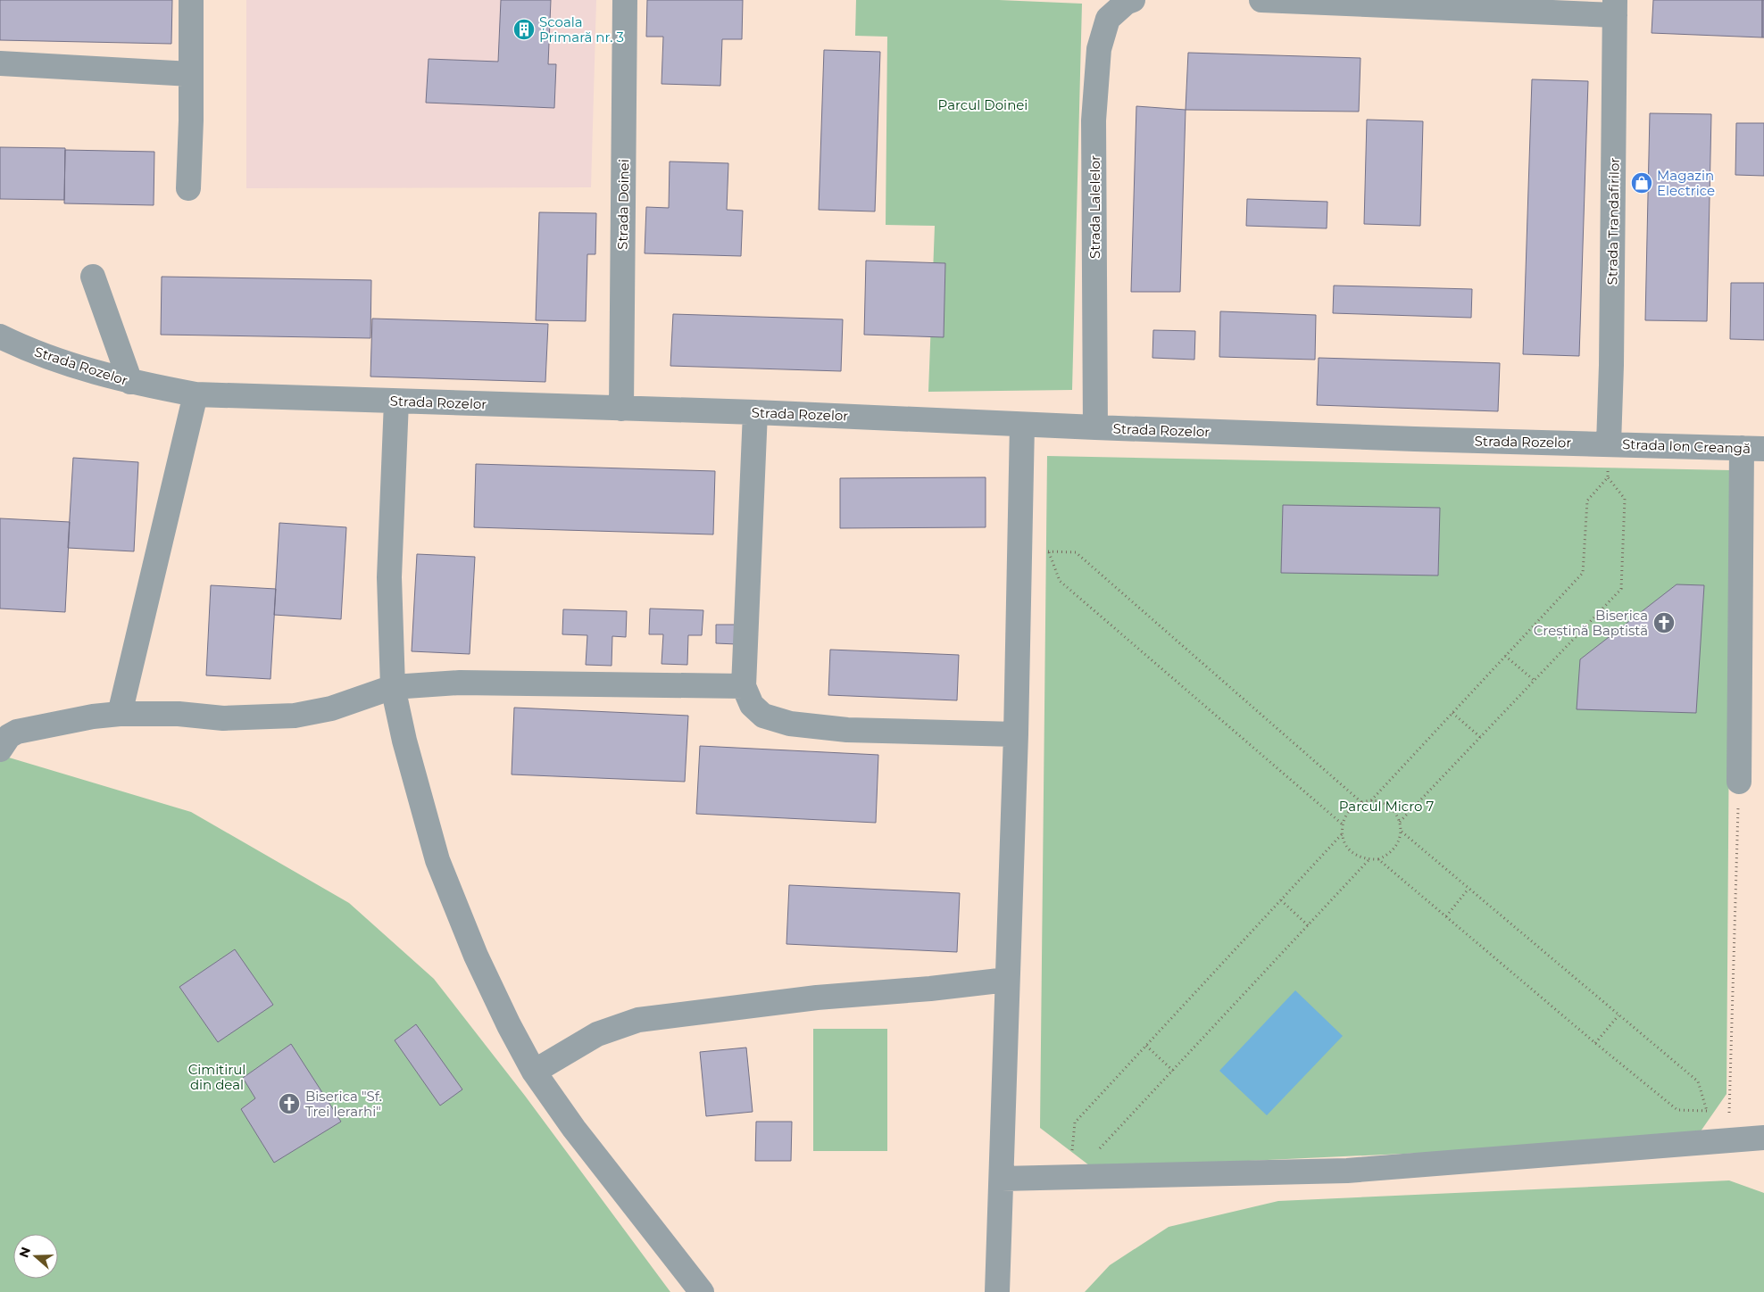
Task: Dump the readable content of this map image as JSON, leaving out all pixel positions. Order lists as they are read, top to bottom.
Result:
{
  "streets": {
    "street": [
      "Strada Doinei",
      "Strada Lalelelor",
      "Strada Trandafirilor",
      "Strada Rozelor",
      "Strada Ion Creangă"
    ]
  },
  "crossings": [
    ["Strada Doinei", "Strada Rozelor"],
    ["Strada Lalelelor", "Strada Rozelor"],
    ["Strada Trandafirilor", "Strada Rozelor"],
    ["Strada Trandafirilor", "Strada Ion Creangă"],
    ["Strada Rozelor", "Strada Ion Creangă"]
  ],
  "parks": ["Parcul Doinei", "Parcul Micro 7", "Cimitirul din deal"],
  "places": {
    "building": ["Școala Primară nr. 3"],
    "shop": ["Magazin Electrice"],
    "church": ["Biserica Creștină Baptistă", "Biserica \"Sf. Trei Ierarhi\""]
  },
  "north": "left"
}
